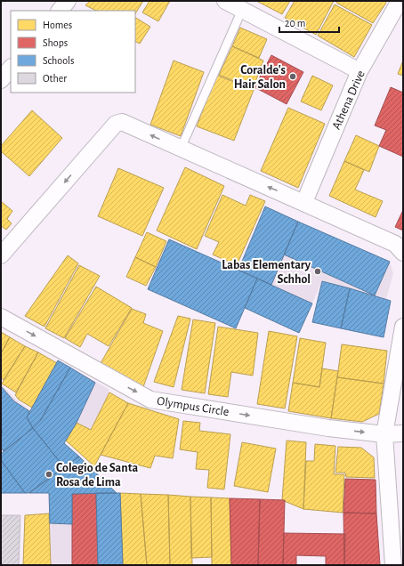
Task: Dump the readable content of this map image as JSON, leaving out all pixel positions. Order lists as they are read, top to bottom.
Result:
{
  "streets": {
    "street": ["Athena Drive", "Olympus Circle"]
  },
  "one_way": ["Olympus Circle"],
  "places": ["Coralde's Hair Salon", "Labas Elementary Schhol", "Colegio de Santa Rosa de Lima"],
  "legend": [
    "Homes",
    "Shops",
    "Schools",
    "Other"
  ],
  "scale_bar": "20 m"
}
